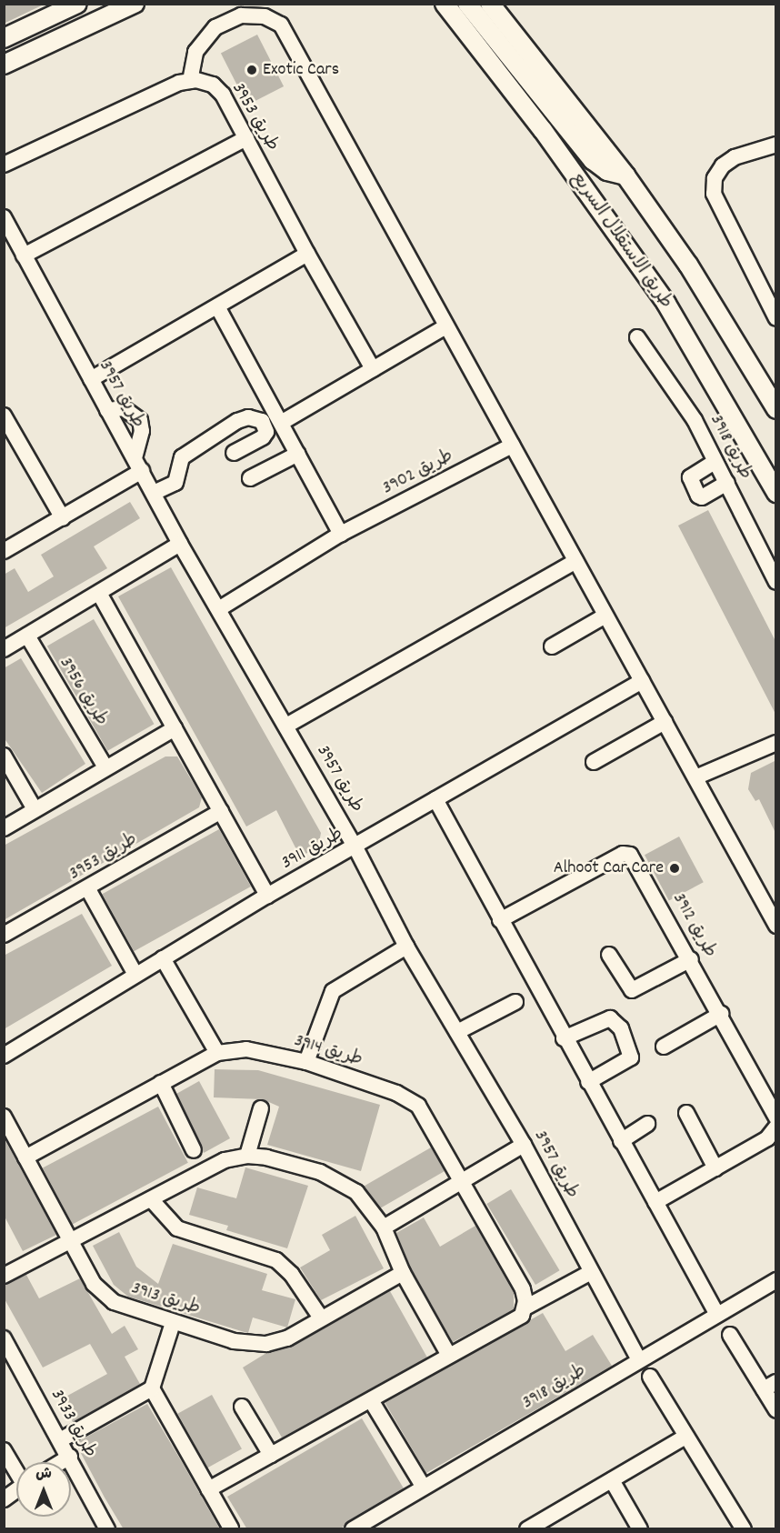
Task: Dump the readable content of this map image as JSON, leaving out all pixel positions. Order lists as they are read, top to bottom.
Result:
{
  "streets": {
    "main road": ["طريق الاستقلال السريع"],
    "street": [
      "طريق 3953",
      "طريق 3957",
      "طريق 3918",
      "طريق 3902",
      "طريق 3956",
      "طريق 3911",
      "طريق 3912",
      "طريق 3914",
      "طريق 3913",
      "طريق 3933"
    ]
  },
  "crossings": [
    ["طريق 3957", "طريق 3918"],
    ["طريق 3957", "طريق 3902"],
    ["طريق 3957", "طريق 3911"],
    ["طريق 3914", "طريق 3913"]
  ],
  "places": ["Exotic Cars", "Alhoot Car Care"],
  "north": "top"
}
